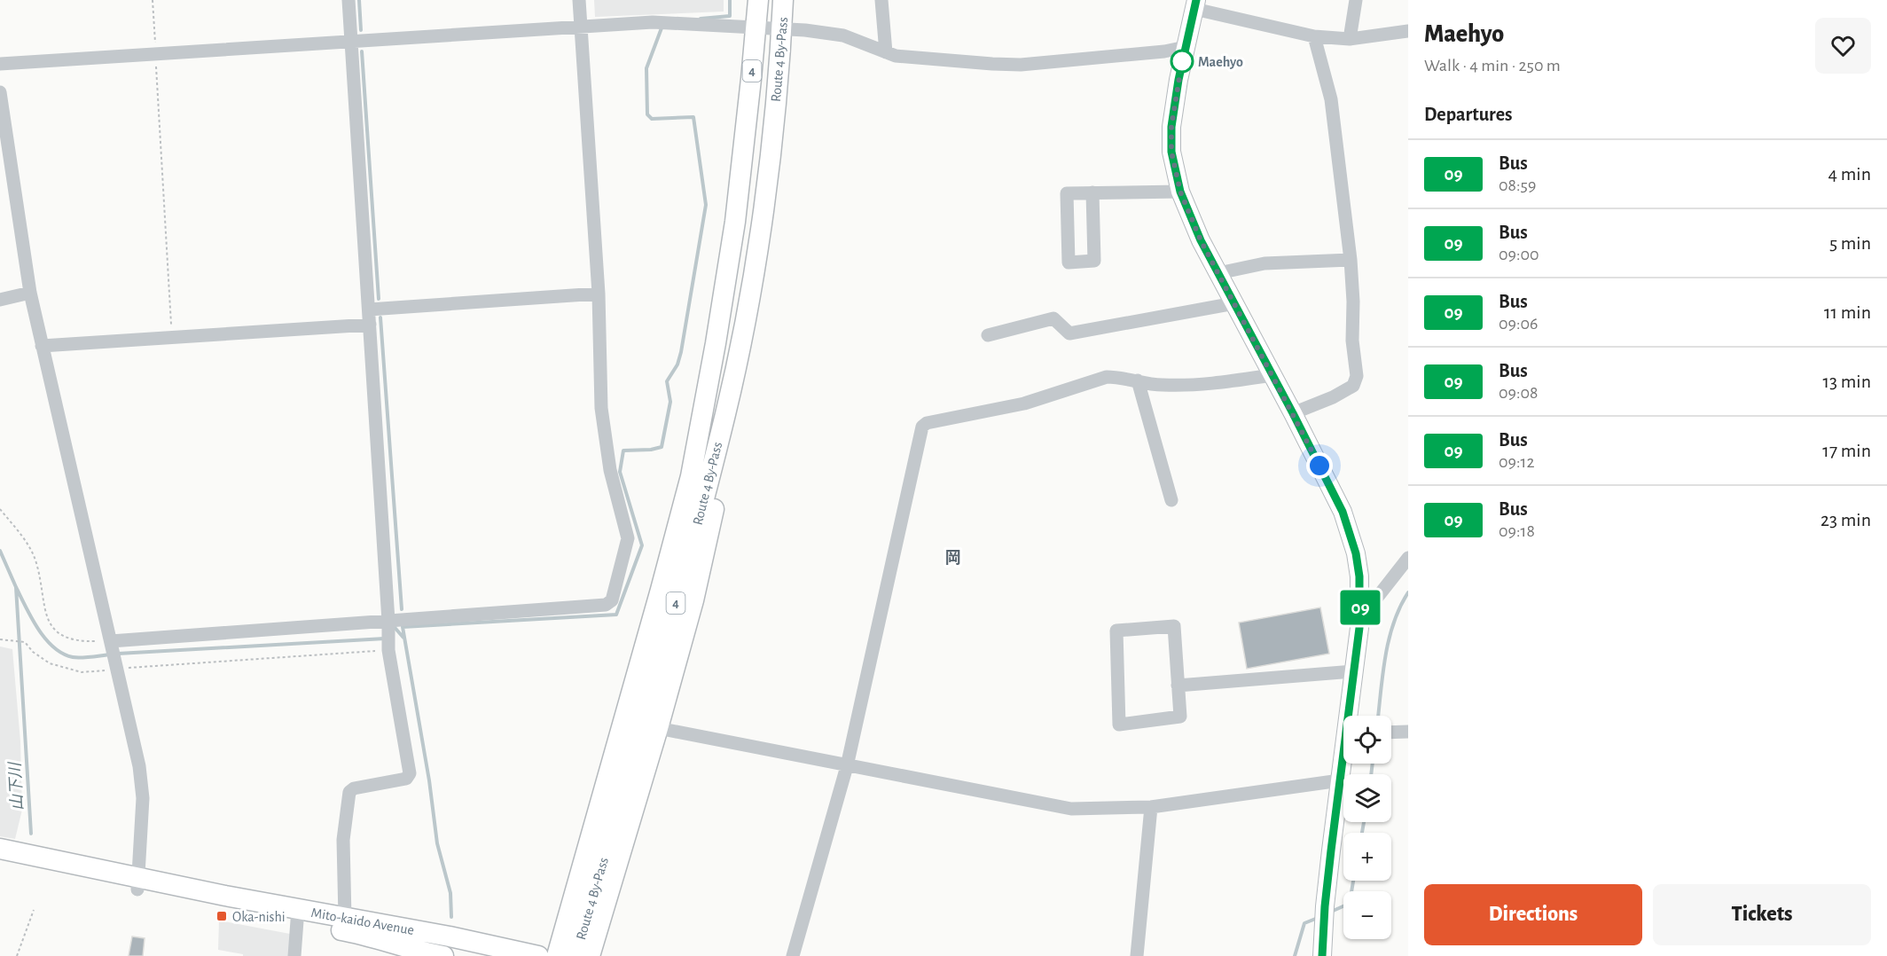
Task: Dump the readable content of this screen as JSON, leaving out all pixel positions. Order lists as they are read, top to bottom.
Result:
{
  "streets": {
    "highway": ["Route 4 By-Pass", "4", "Mito-kaido Avenue"]
  },
  "districts": ["岡"],
  "water": ["山下川"],
  "places": {
    "other": ["Maehyo"],
    "transit": ["Oka-nishi"]
  },
  "lines": ["bus line 09"],
  "page": {
    "on_map": "09",
    "heading": [
      ["Maehyo", "Walk · 4 min · 250 m"],
      "Departures"
    ],
    "list": [
      {
        "mark": "09",
        "name": "Bus",
        "note": "08:59",
        "value": "4 min"
      },
      {
        "mark": "09",
        "name": "Bus",
        "note": "09:00",
        "value": "5 min"
      },
      {
        "mark": "09",
        "name": "Bus",
        "note": "09:06",
        "value": "11 min"
      },
      {
        "mark": "09",
        "name": "Bus",
        "note": "09:08",
        "value": "13 min"
      },
      {
        "mark": "09",
        "name": "Bus",
        "note": "09:12",
        "value": "17 min"
      },
      {
        "mark": "09",
        "name": "Bus",
        "note": "09:18",
        "value": "23 min"
      }
    ],
    "map_buttons": ["+", "−"],
    "buttons": ["Directions", "Tickets"]
  }
}
